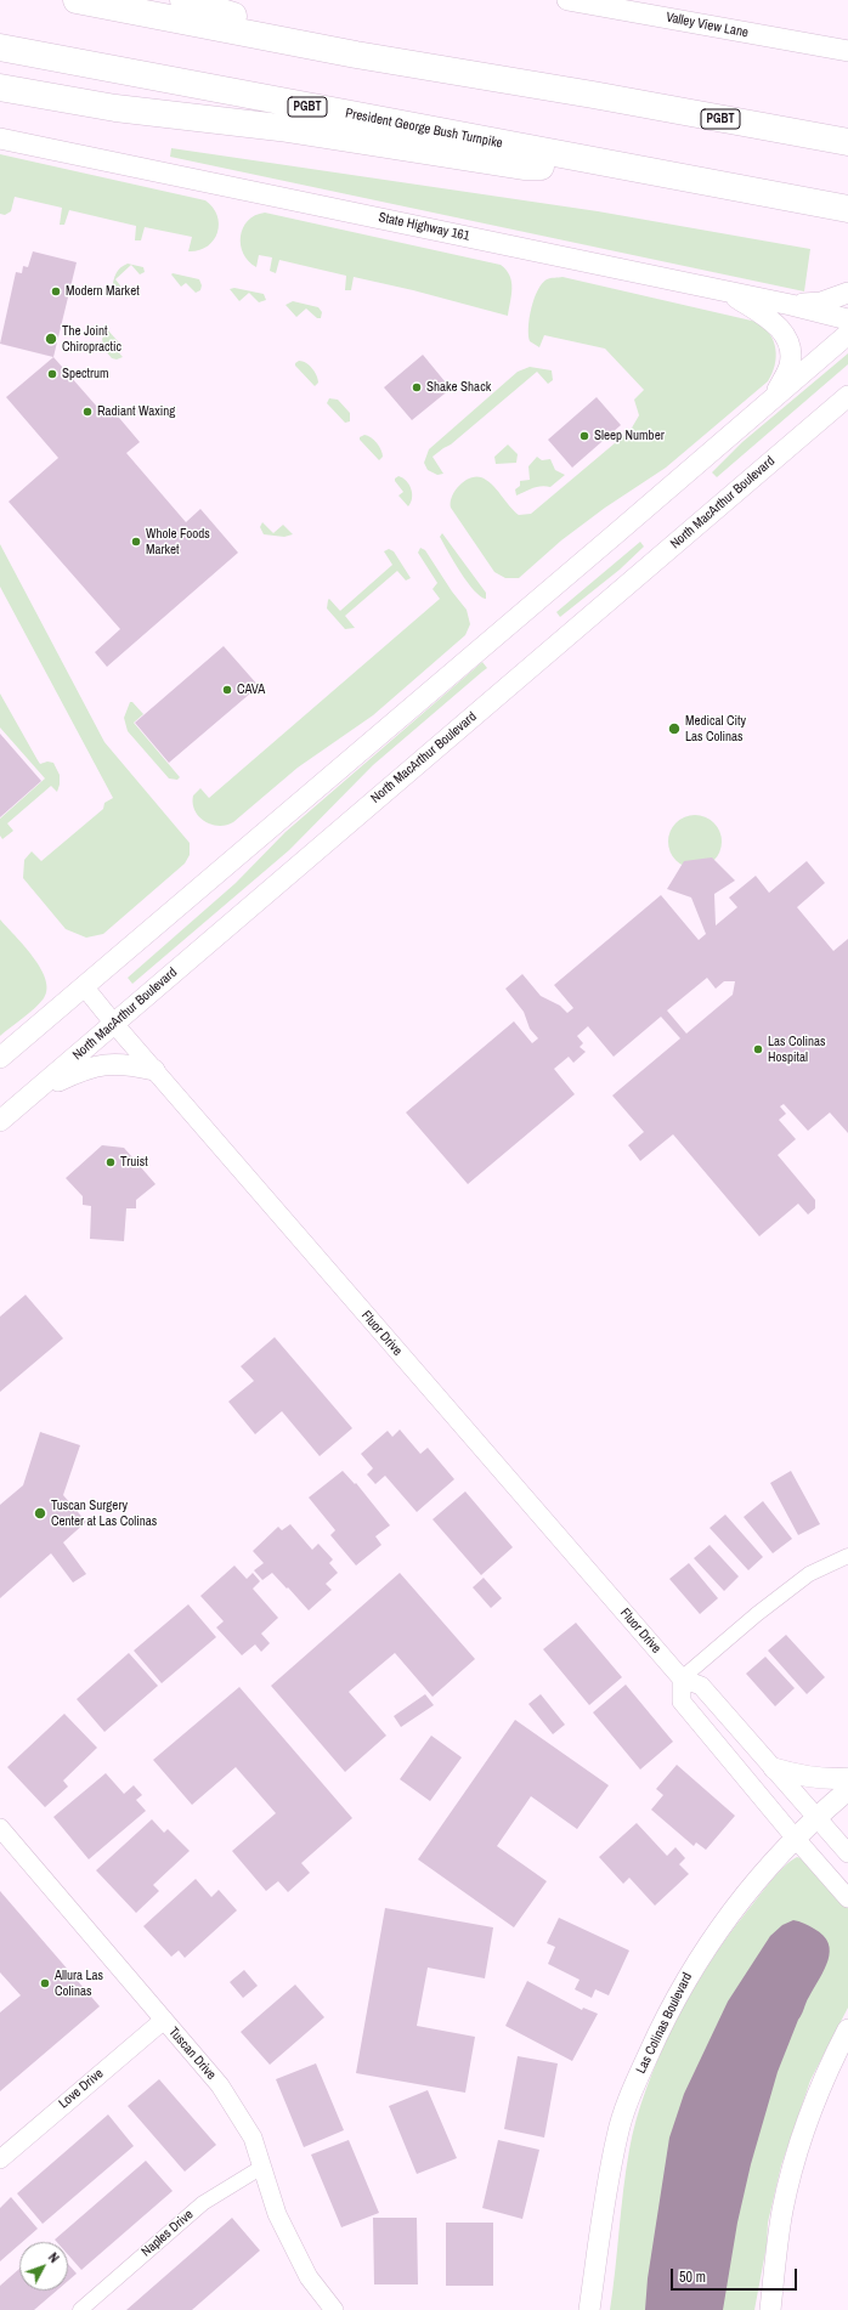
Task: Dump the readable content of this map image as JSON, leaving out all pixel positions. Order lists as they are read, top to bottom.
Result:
{
  "streets": {
    "highway": ["PGBT", "President George Bush Turnpike"],
    "main road": [
      "Valley View Lane",
      "State Highway 161",
      "North MacArthur Boulevard",
      "Las Colinas Boulevard"
    ],
    "street": [
      "Fluor Drive",
      "Tuscan Drive",
      "Love Drive",
      "Naples Drive"
    ]
  },
  "crossings": [
    ["North MacArthur Boulevard", "Fluor Drive"],
    ["Fluor Drive", "Las Colinas Boulevard"],
    ["Tuscan Drive", "Love Drive"],
    ["Tuscan Drive", "Naples Drive"]
  ],
  "places": [
    "Modern Market",
    "The Joint Chiropractic",
    "Spectrum",
    "Shake Shack",
    "Radiant Waxing",
    "Sleep Number",
    "Whole Foods Market",
    "CAVA",
    "Medical City Las Colinas",
    "Las Colinas Hospital",
    "Truist",
    "Tuscan Surgery Center at Las Colinas",
    "Allura Las Colinas"
  ],
  "scale_bar": "50 m",
  "north": "top right"
}
